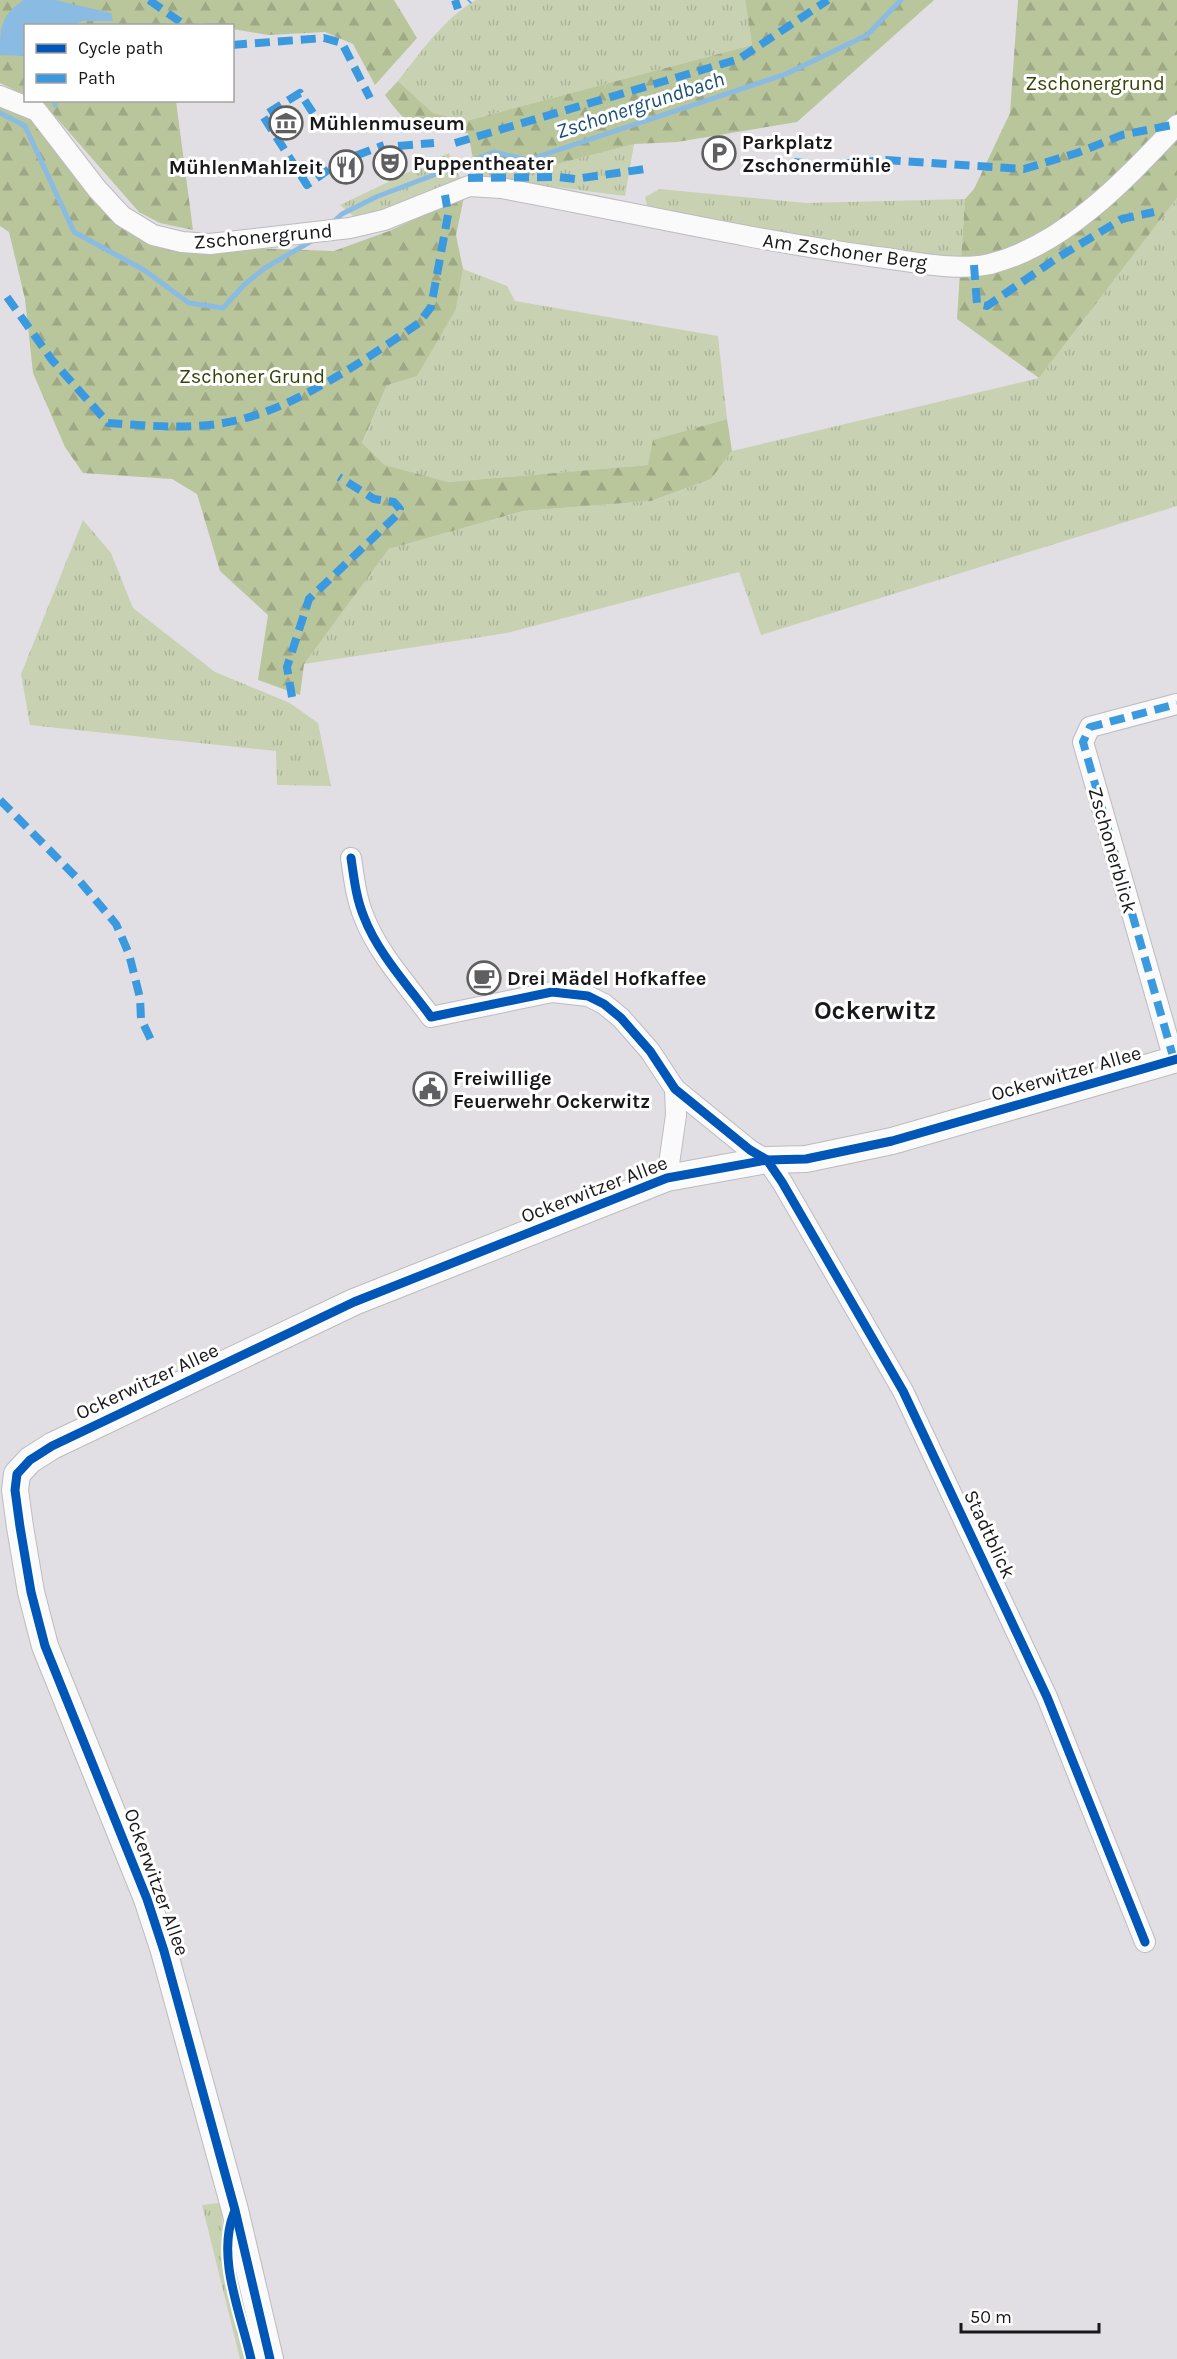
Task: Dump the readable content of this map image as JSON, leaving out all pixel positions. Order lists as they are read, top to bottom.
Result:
{
  "streets": {
    "street": [
      "Zschonergrund",
      "Am Zschoner Berg",
      "Zschonerblick",
      "Ockerwitzer Allee",
      "Stadtblick"
    ]
  },
  "crossings": [
    ["Zschonergrund", "Am Zschoner Berg"],
    ["Zschonerblick", "Ockerwitzer Allee"],
    ["Ockerwitzer Allee", "Stadtblick"]
  ],
  "districts": ["Ockerwitz"],
  "water": ["Zschonergrundbach"],
  "parks": ["Zschonergrund", "Zschoner Grund"],
  "places": {
    "museum": ["Mühlenmuseum"],
    "parking": ["Parkplatz Zschonermühle"],
    "theatre": ["Puppentheater"],
    "restaurant": ["MühlenMahlzeit"],
    "cafe": ["Drei Mädel Hofkaffee"],
    "public building": ["Freiwillige Feuerwehr Ockerwitz"]
  },
  "legend": ["Cycle path", "Path"],
  "scale_bar": "50 m"
}
